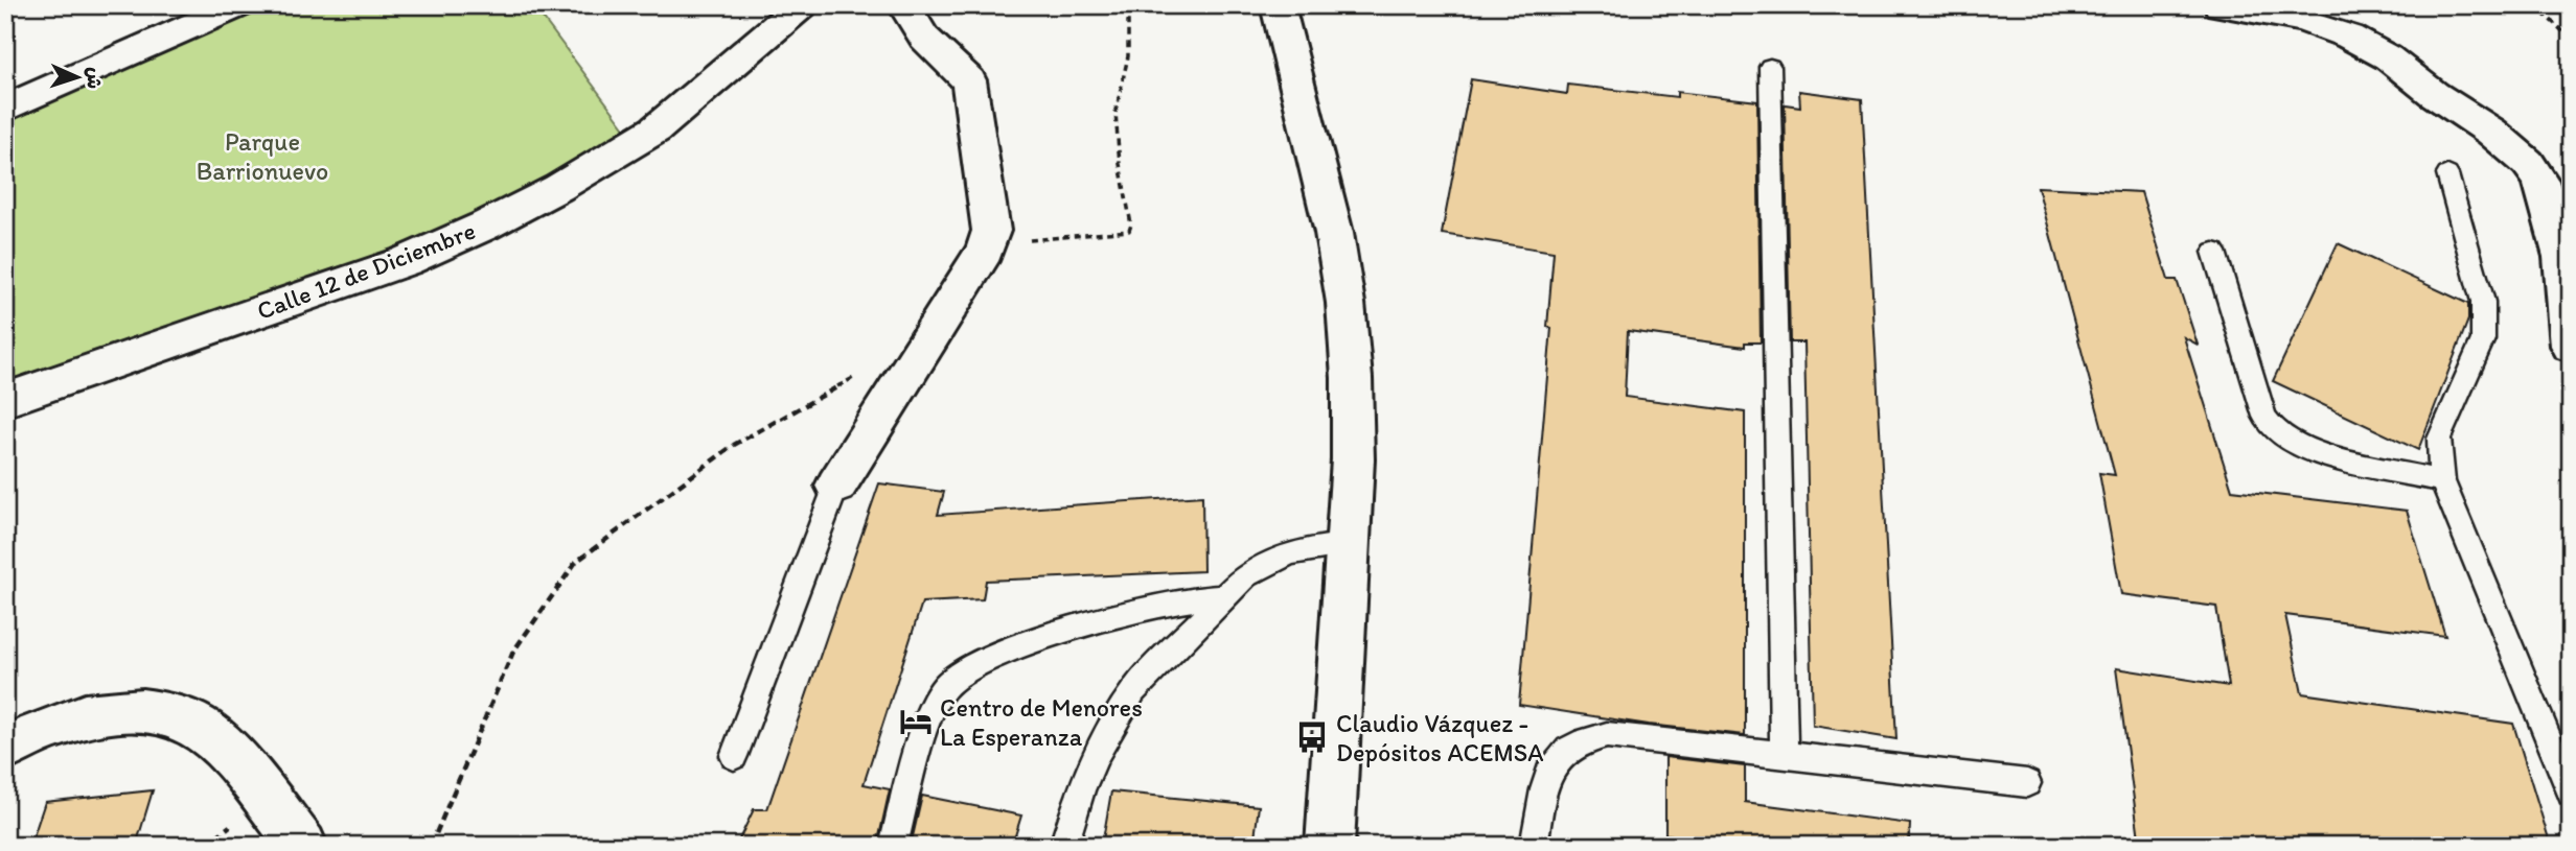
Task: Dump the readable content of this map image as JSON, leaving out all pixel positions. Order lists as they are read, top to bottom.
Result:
{
  "streets": {
    "street": ["Calle 12 de Diciembre"]
  },
  "parks": ["Parque Barrionuevo"],
  "places": {
    "hotel": ["Centro de Menores La Esperanza"],
    "bus stop": ["Claudio Vázquez - Depósitos ACEMSA"]
  },
  "north": "right"
}
